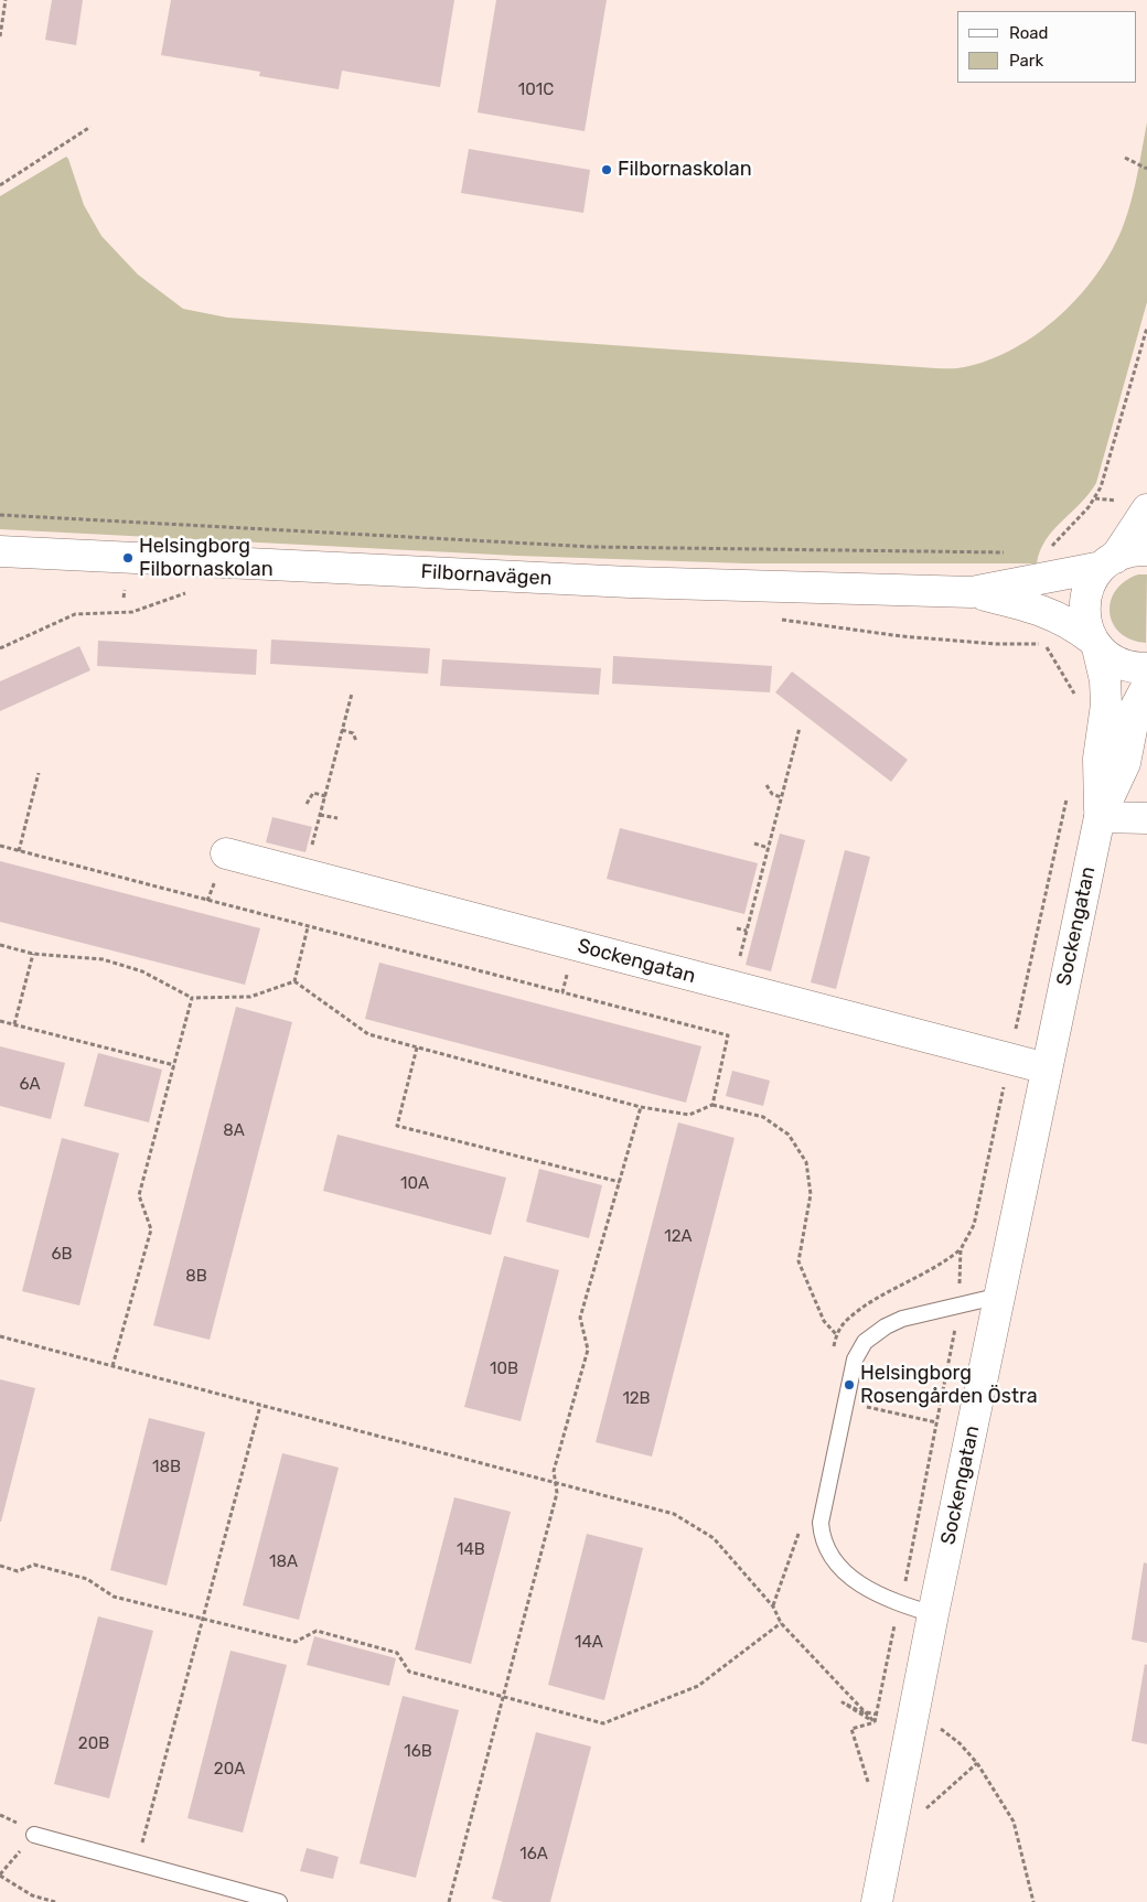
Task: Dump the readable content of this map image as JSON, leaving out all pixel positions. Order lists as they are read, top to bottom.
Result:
{
  "streets": {
    "street": ["Filbornavägen", "Sockengatan"]
  },
  "crossings": [
    ["Filbornavägen", "Sockengatan"]
  ],
  "places": ["Filbornaskolan", "Helsingborg Filbornaskolan", "Helsingborg Rosengården Östra"],
  "house_numbers": [
    "101C",
    "6A",
    "8A",
    "10A",
    "12A",
    "6B",
    "8B",
    "10B",
    "12B",
    "18B",
    "14B",
    "18A",
    "14A",
    "20B",
    "16B",
    "20A",
    "16A"
  ],
  "legend": ["Road", "Park"]
}
